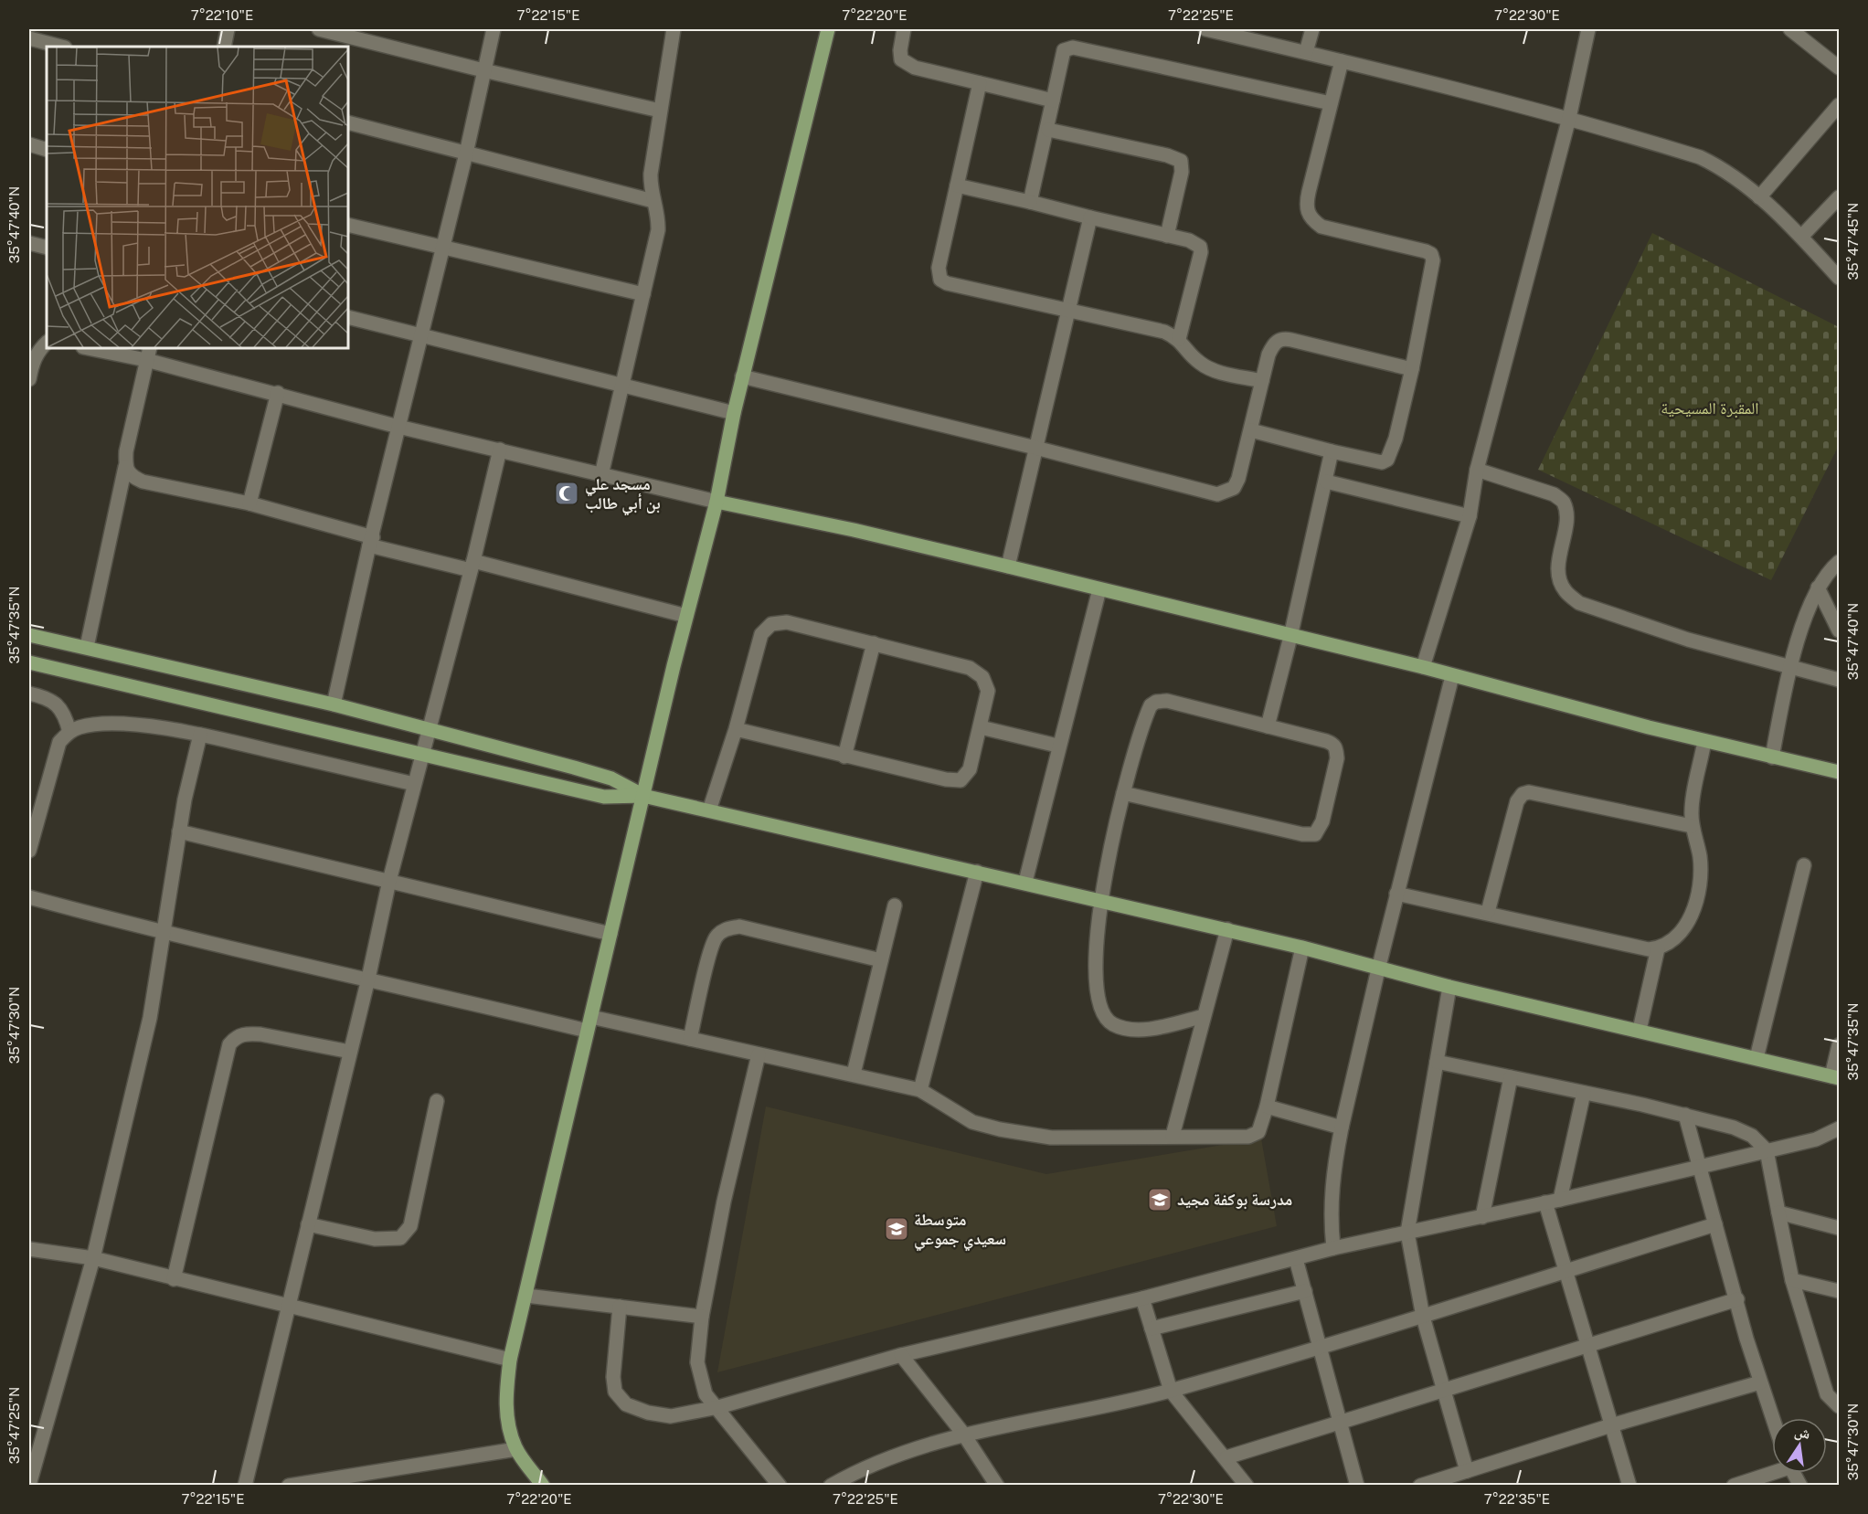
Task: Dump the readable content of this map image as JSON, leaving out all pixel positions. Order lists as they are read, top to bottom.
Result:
{
  "parks": ["المقبرة المسيحية"],
  "places": {
    "mosque": ["مسجد علي بن أبي طالب"],
    "school or university": ["مدرسة بوكفة مجيد", "متوسطة سعيدي جموعي"]
  },
  "north": "top",
  "coordinates": [
    "7°22'10\"E",
    "7°22'15\"E",
    "7°22'20\"E",
    "7°22'25\"E",
    "7°22'30\"E",
    "35°47'40\"N",
    "35°47'45\"N",
    "35°47'35\"N",
    "35°47'30\"N",
    "35°47'25\"N",
    "7°22'35\"E"
  ]
}
